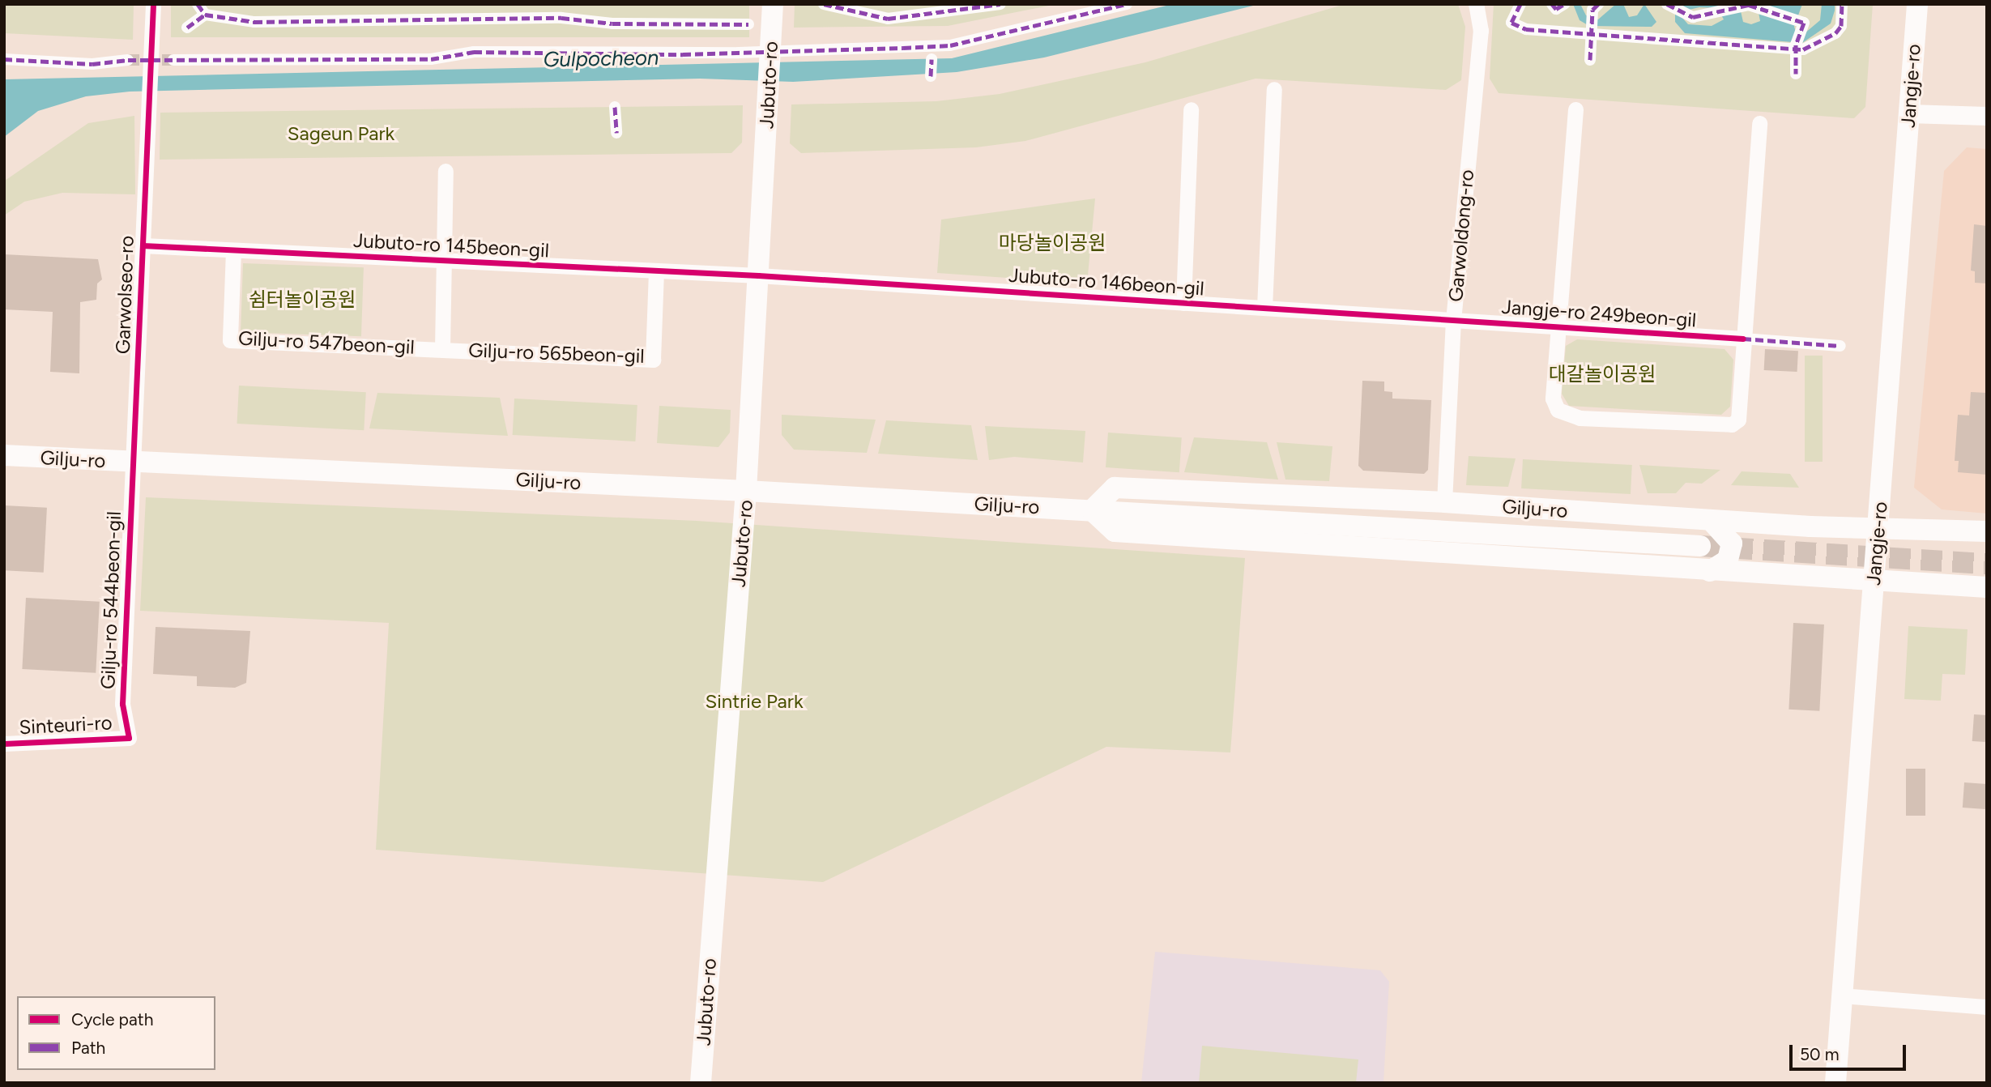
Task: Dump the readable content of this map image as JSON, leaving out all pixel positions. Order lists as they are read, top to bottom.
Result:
{
  "streets": {
    "main road": ["Jubuto-ro", "Jangje-ro", "Gilju-ro"],
    "street": [
      "Garwoldong-ro",
      "Jubuto-ro 145beon-gil",
      "Jubuto-ro 146beon-gil",
      "Garwolseo-ro",
      "Jangje-ro 249beon-gil",
      "Gilju-ro 547beon-gil",
      "Gilju-ro 565beon-gil",
      "Gilju-ro 544beon-gil",
      "Sinteuri-ro"
    ]
  },
  "crossings": [
    ["Jubuto-ro", "Jubuto-ro 145beon-gil"],
    ["Jubuto-ro", "Jubuto-ro 146beon-gil"],
    ["Jubuto-ro", "Gilju-ro"],
    ["Jangje-ro", "Gilju-ro"],
    ["Garwoldong-ro", "Jubuto-ro 146beon-gil"],
    ["Garwoldong-ro", "Jangje-ro 249beon-gil"],
    ["Garwoldong-ro", "Gilju-ro"],
    ["Jubuto-ro 145beon-gil", "Jubuto-ro 146beon-gil"],
    ["Jubuto-ro 145beon-gil", "Garwolseo-ro"],
    ["Jubuto-ro 145beon-gil", "Gilju-ro 547beon-gil"],
    ["Jubuto-ro 145beon-gil", "Gilju-ro 565beon-gil"],
    ["Jubuto-ro 146beon-gil", "Jangje-ro 249beon-gil"],
    ["Garwolseo-ro", "Gilju-ro"],
    ["Garwolseo-ro", "Gilju-ro 544beon-gil"],
    ["Gilju-ro 547beon-gil", "Gilju-ro 565beon-gil"],
    ["Gilju-ro", "Gilju-ro 544beon-gil"],
    ["Gilju-ro 544beon-gil", "Sinteuri-ro"]
  ],
  "water": ["Gulpocheon"],
  "parks": [
    "Sageun Park",
    "마당놀이공원",
    "쉼터놀이공원",
    "대갈놀이공원",
    "Sintrie Park"
  ],
  "legend": ["Cycle path", "Path"],
  "scale_bar": "50 m"
}
